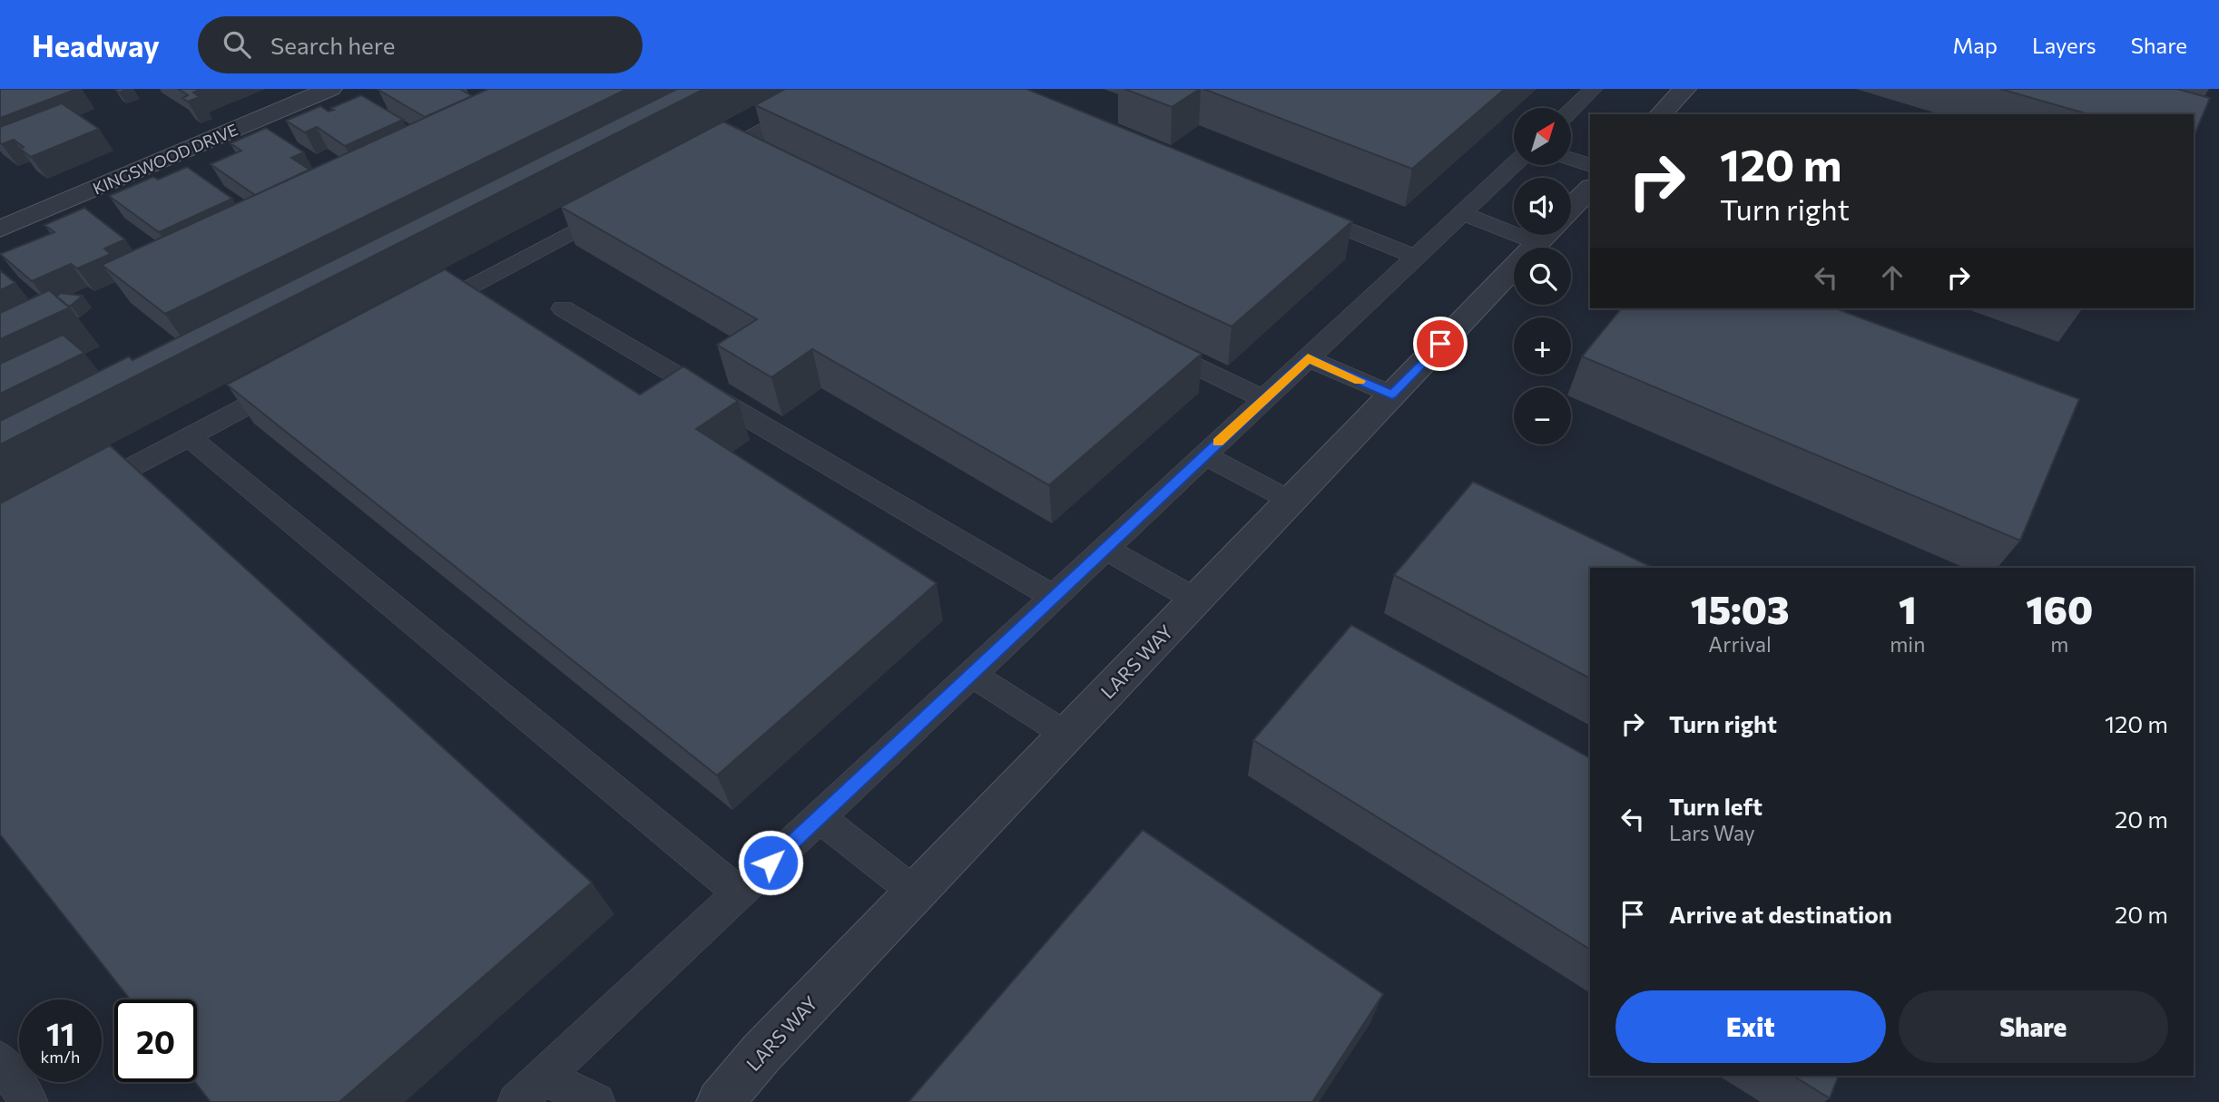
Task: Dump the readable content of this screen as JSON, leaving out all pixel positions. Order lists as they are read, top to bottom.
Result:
{
  "streets": {
    "street": ["KINGSWOOD DRIVE", "LARS WAY"]
  },
  "north": "top right",
  "page": {
    "header": "Headway",
    "search": "Search here",
    "nav": ["Map", "Layers", "Share"],
    "map_buttons": ["+", "−"],
    "turn": ["120 m", "Turn right"],
    "eta": [
      "15:03",
      "Arrival",
      "1",
      "min",
      "160",
      "m"
    ],
    "list": [
      {
        "name": "Turn right",
        "value": "120 m"
      },
      {
        "name": "Turn left",
        "note": "Lars Way",
        "value": "20 m"
      },
      {
        "name": "Arrive at destination",
        "value": "20 m"
      }
    ],
    "buttons": ["Exit", "Share"],
    "speed": "11 km/h",
    "limit": "20"
  }
}
